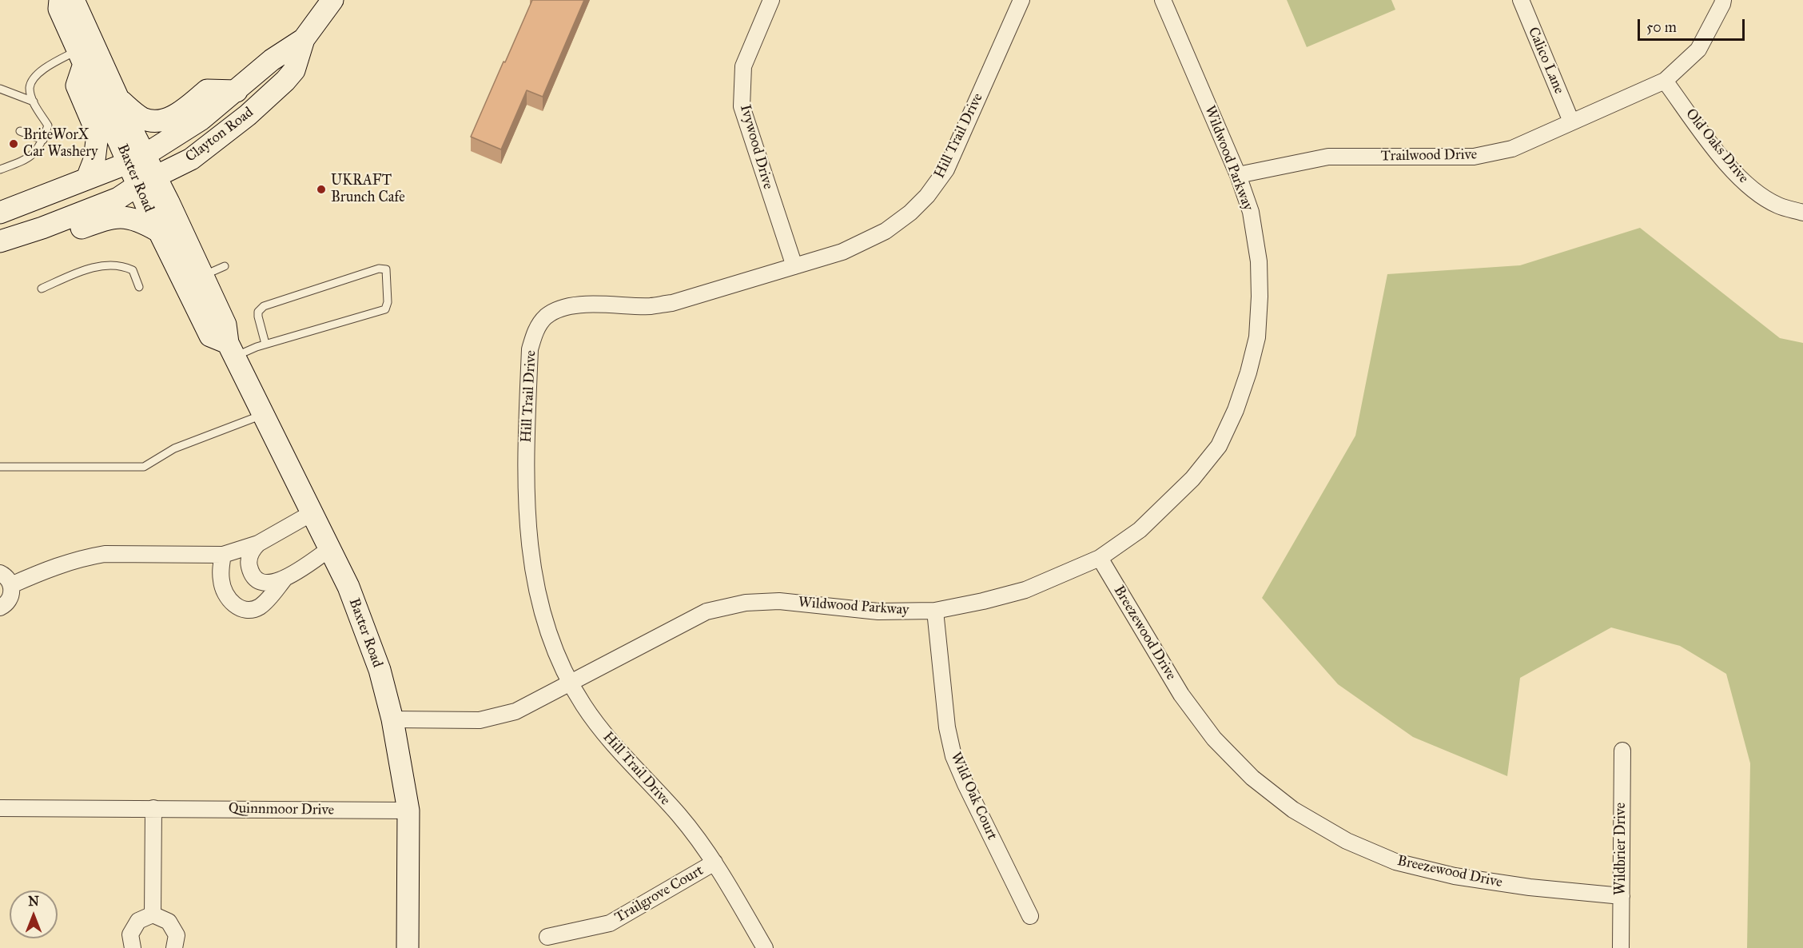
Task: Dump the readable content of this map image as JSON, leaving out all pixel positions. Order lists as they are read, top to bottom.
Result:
{
  "streets": {
    "main road": ["Clayton Road", "Baxter Road"],
    "street": [
      "Calico Lane",
      "Hill Trail Drive",
      "Old Oaks Drive",
      "Ivywood Drive",
      "Trailwood Drive",
      "Wildwood Parkway",
      "Breezewood Drive",
      "Wild Oak Court",
      "Quinnmoor Drive",
      "Wildbrier Drive",
      "Trailgrove Court"
    ]
  },
  "crossings": [
    ["Calico Lane", "Trailwood Drive"],
    ["Clayton Road", "Baxter Road"],
    ["Hill Trail Drive", "Ivywood Drive"],
    ["Hill Trail Drive", "Wildwood Parkway"],
    ["Hill Trail Drive", "Trailgrove Court"],
    ["Old Oaks Drive", "Trailwood Drive"],
    ["Trailwood Drive", "Wildwood Parkway"],
    ["Wildwood Parkway", "Baxter Road"],
    ["Wildwood Parkway", "Breezewood Drive"],
    ["Wildwood Parkway", "Wild Oak Court"],
    ["Baxter Road", "Quinnmoor Drive"],
    ["Breezewood Drive", "Wildbrier Drive"]
  ],
  "places": ["BriteWorX Car Washery", "UKRAFT Brunch Cafe"],
  "scale_bar": "50 m",
  "north": "top"
}
